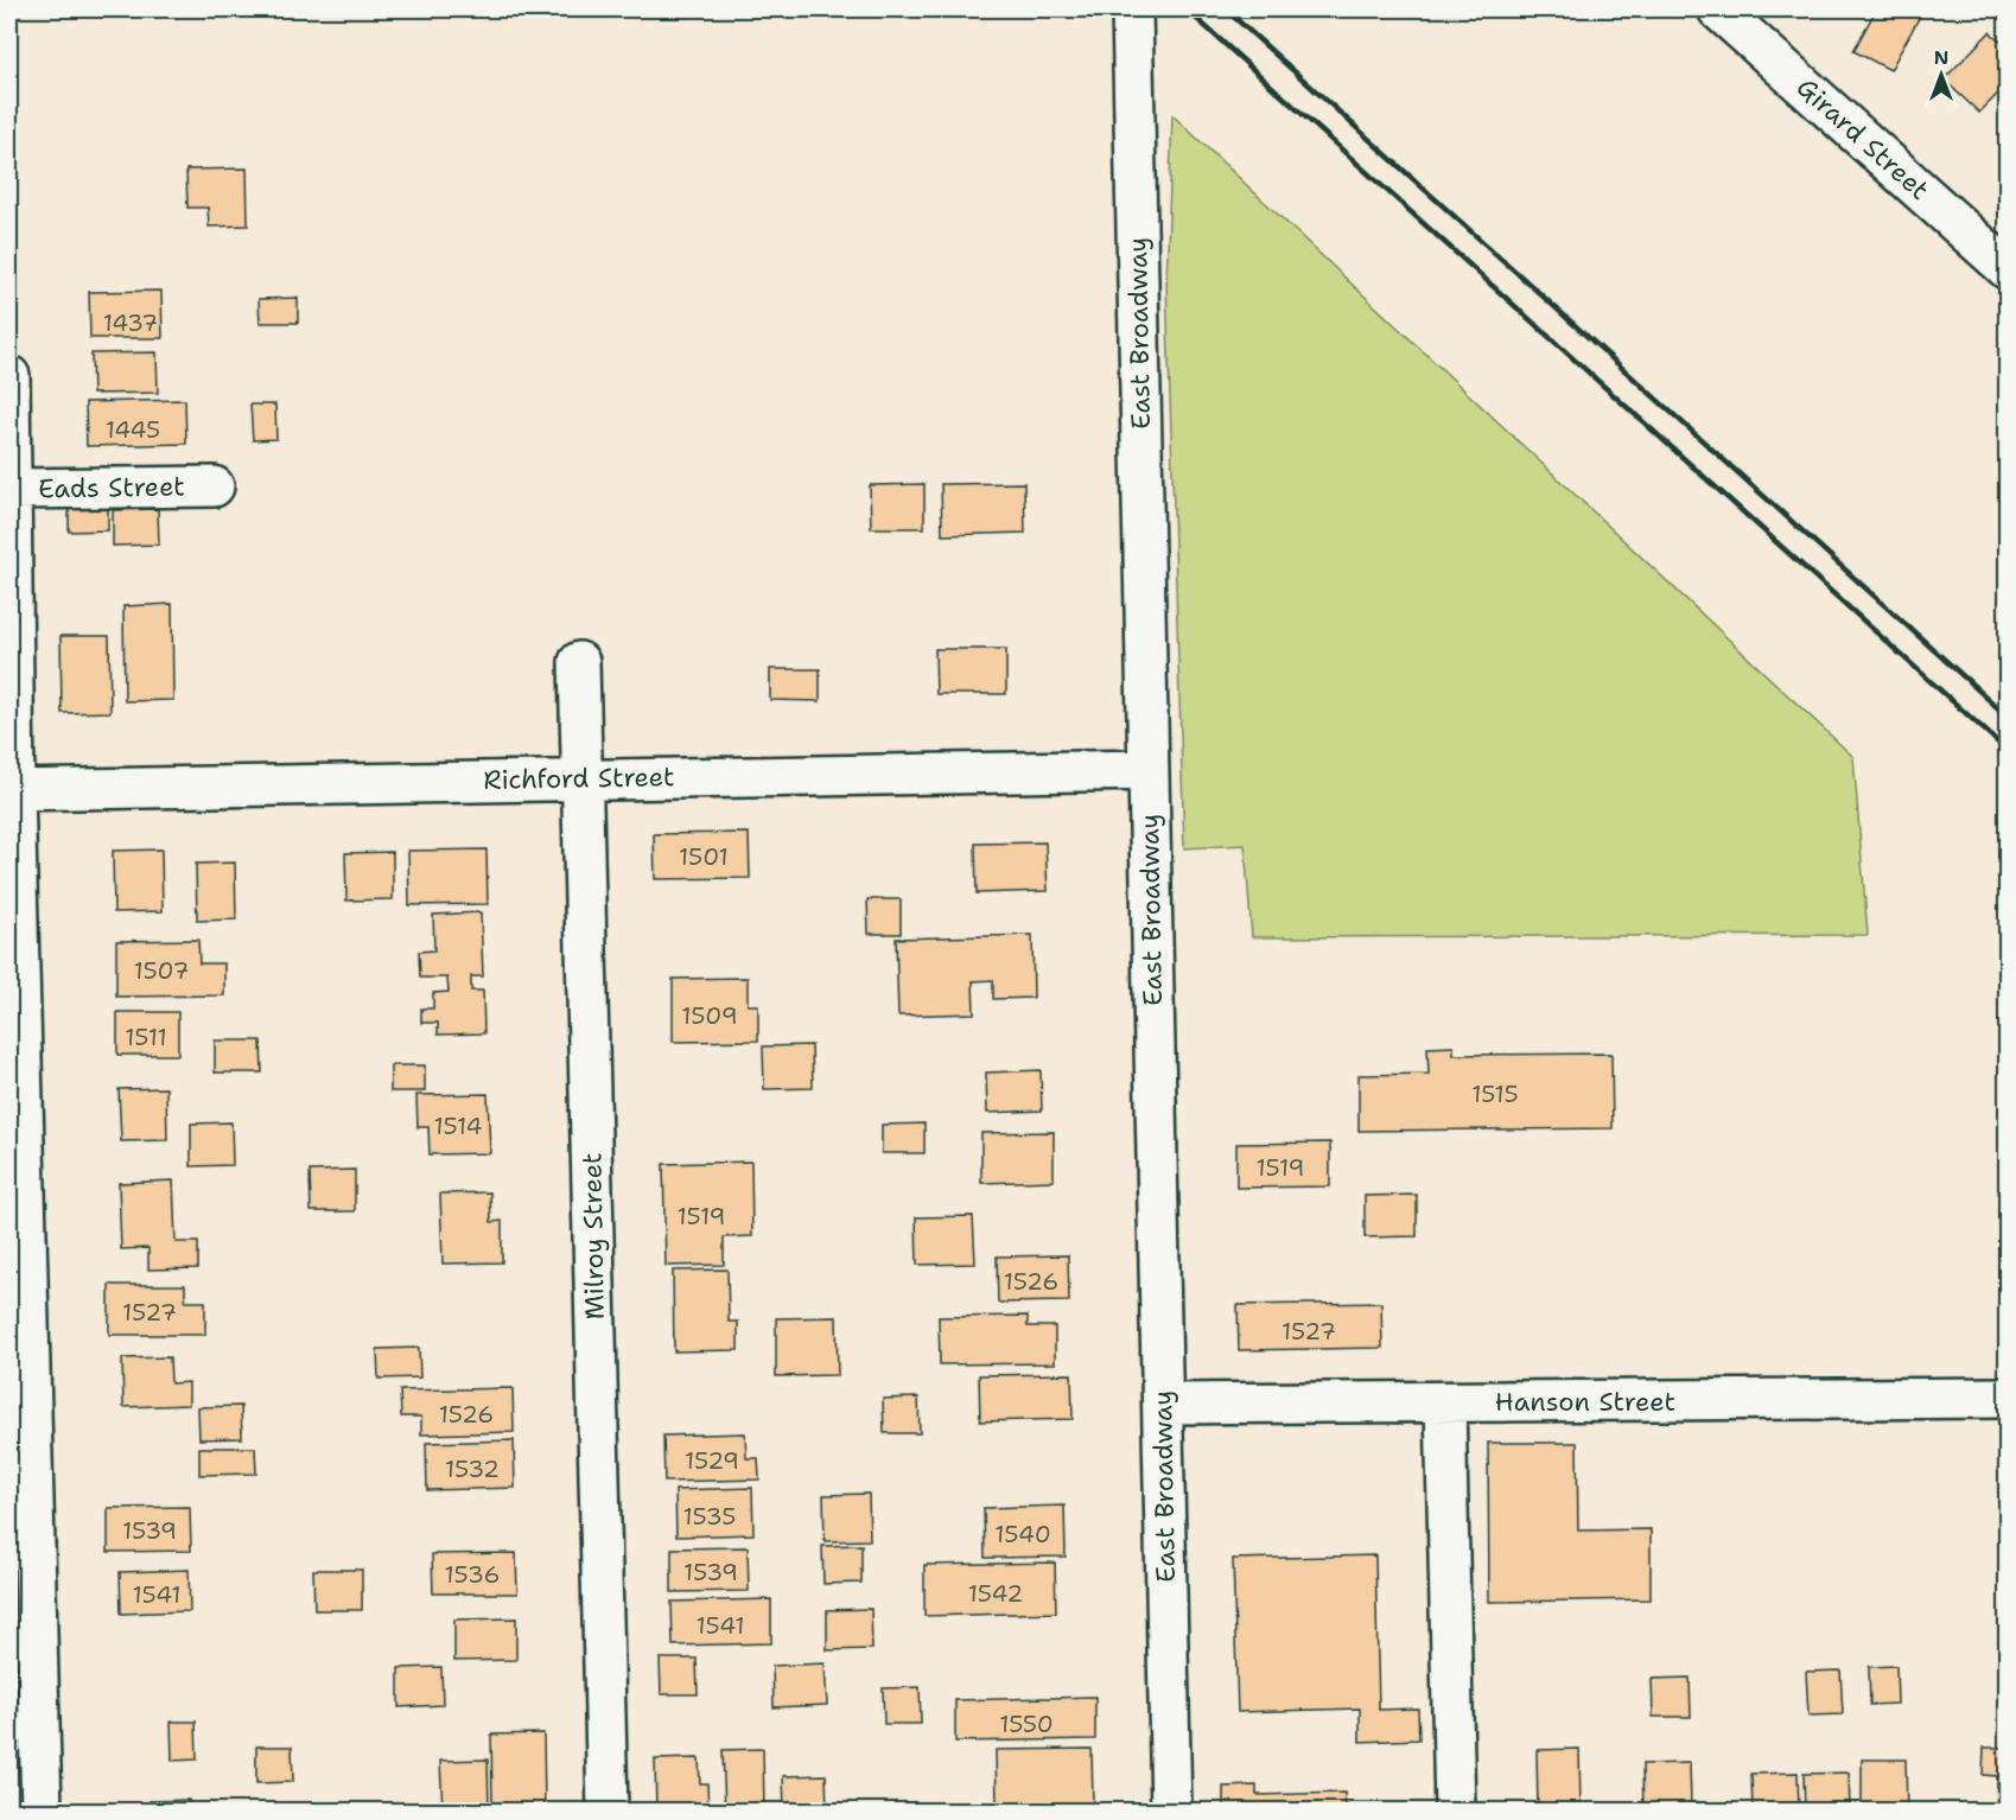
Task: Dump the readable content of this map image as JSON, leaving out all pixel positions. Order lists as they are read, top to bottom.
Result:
{
  "streets": {
    "street": [
      "Girard Street",
      "East Broadway",
      "Eads Street",
      "Richford Street",
      "Milroy Street",
      "Hanson Street"
    ]
  },
  "crossings": [
    ["East Broadway", "Richford Street"],
    ["East Broadway", "Hanson Street"],
    ["Richford Street", "Milroy Street"]
  ],
  "house_numbers": [
    "1437",
    "1445",
    "1501",
    "1507",
    "1509",
    "1511",
    "1515",
    "1514",
    "1519",
    "1519",
    "1526",
    "1527",
    "1527",
    "1526",
    "1529",
    "1532",
    "1535",
    "1539",
    "1540",
    "1539",
    "1536",
    "1542",
    "1541",
    "1541",
    "1550"
  ],
  "north": "top"
}
